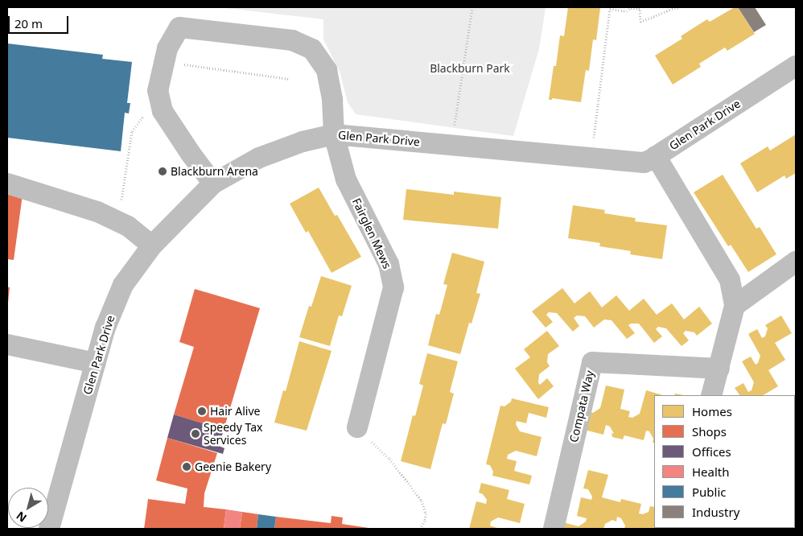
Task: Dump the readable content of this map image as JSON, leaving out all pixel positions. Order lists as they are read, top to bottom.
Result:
{
  "streets": {
    "street": ["Glen Park Drive", "Fairglen Mews", "Compata Way"]
  },
  "crossings": [
    ["Glen Park Drive", "Fairglen Mews"]
  ],
  "parks": ["Blackburn Park"],
  "places": [
    "Blackburn Arena",
    "Hair Alive",
    "Speedy Tax Services",
    "Geenie Bakery"
  ],
  "legend": [
    "Homes",
    "Shops",
    "Offices",
    "Health",
    "Public",
    "Industry"
  ],
  "scale_bar": "20 m",
  "north": "bottom left"
}
